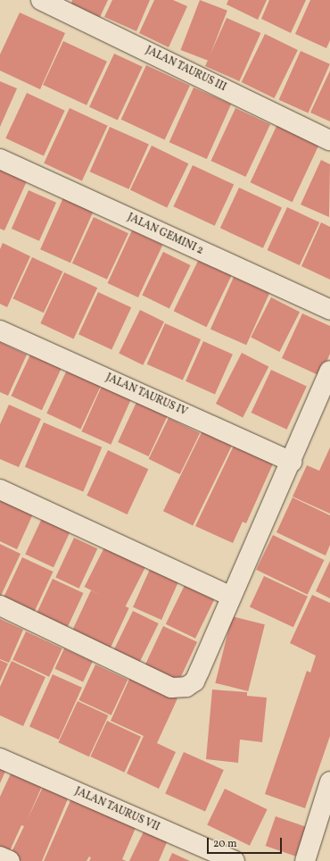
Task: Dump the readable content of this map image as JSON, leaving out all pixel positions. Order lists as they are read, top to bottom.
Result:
{
  "streets": {
    "street": [
      "JALAN TAURUS III",
      "JALAN GEMINI 2",
      "JALAN TAURUS IV",
      "JALAN TAURUS VII"
    ]
  },
  "scale_bar": "20 m"
}
